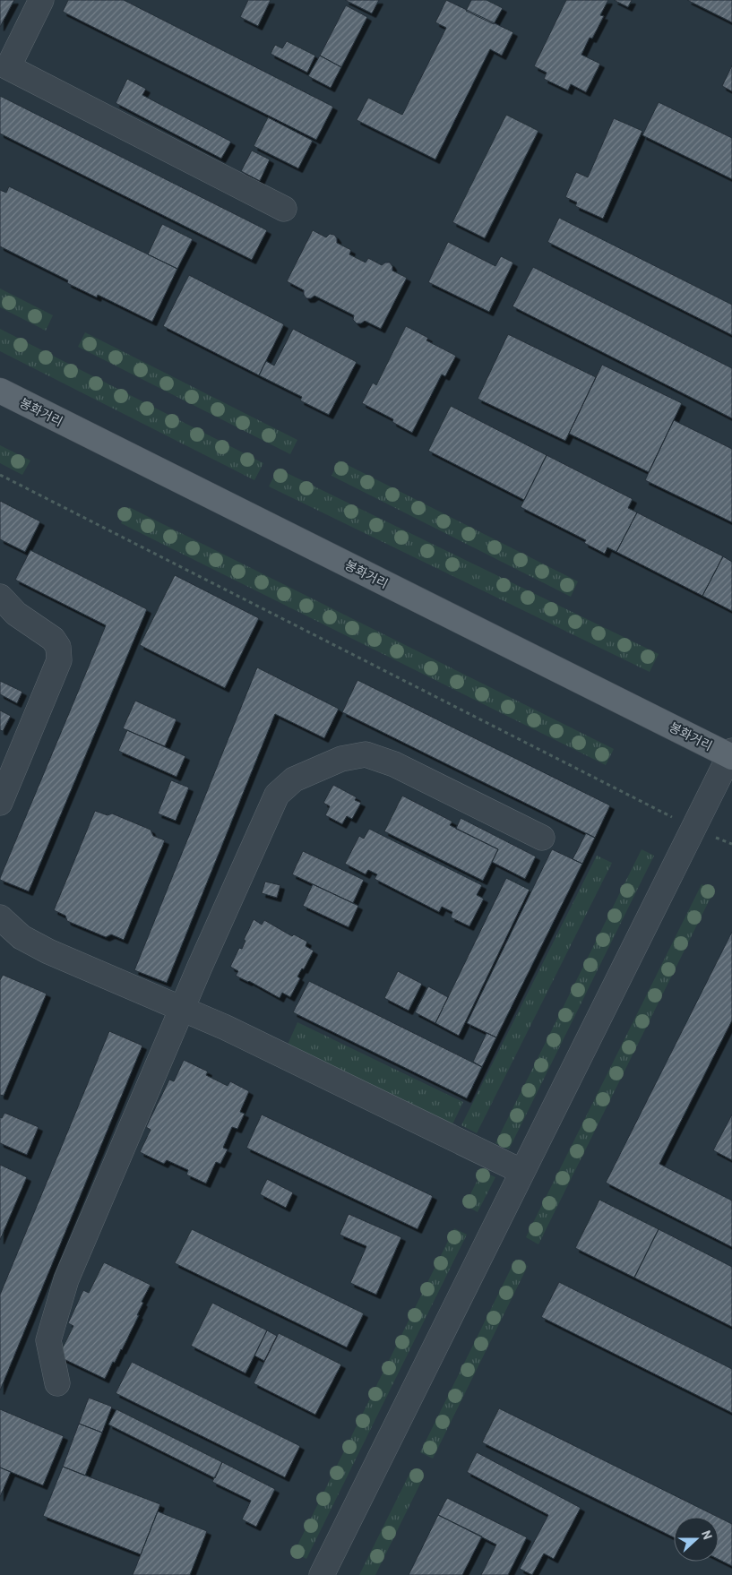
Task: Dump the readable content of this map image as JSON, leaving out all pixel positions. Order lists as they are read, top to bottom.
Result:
{
  "streets": {
    "main road": ["봉화거리"]
  },
  "north": "right"
}
